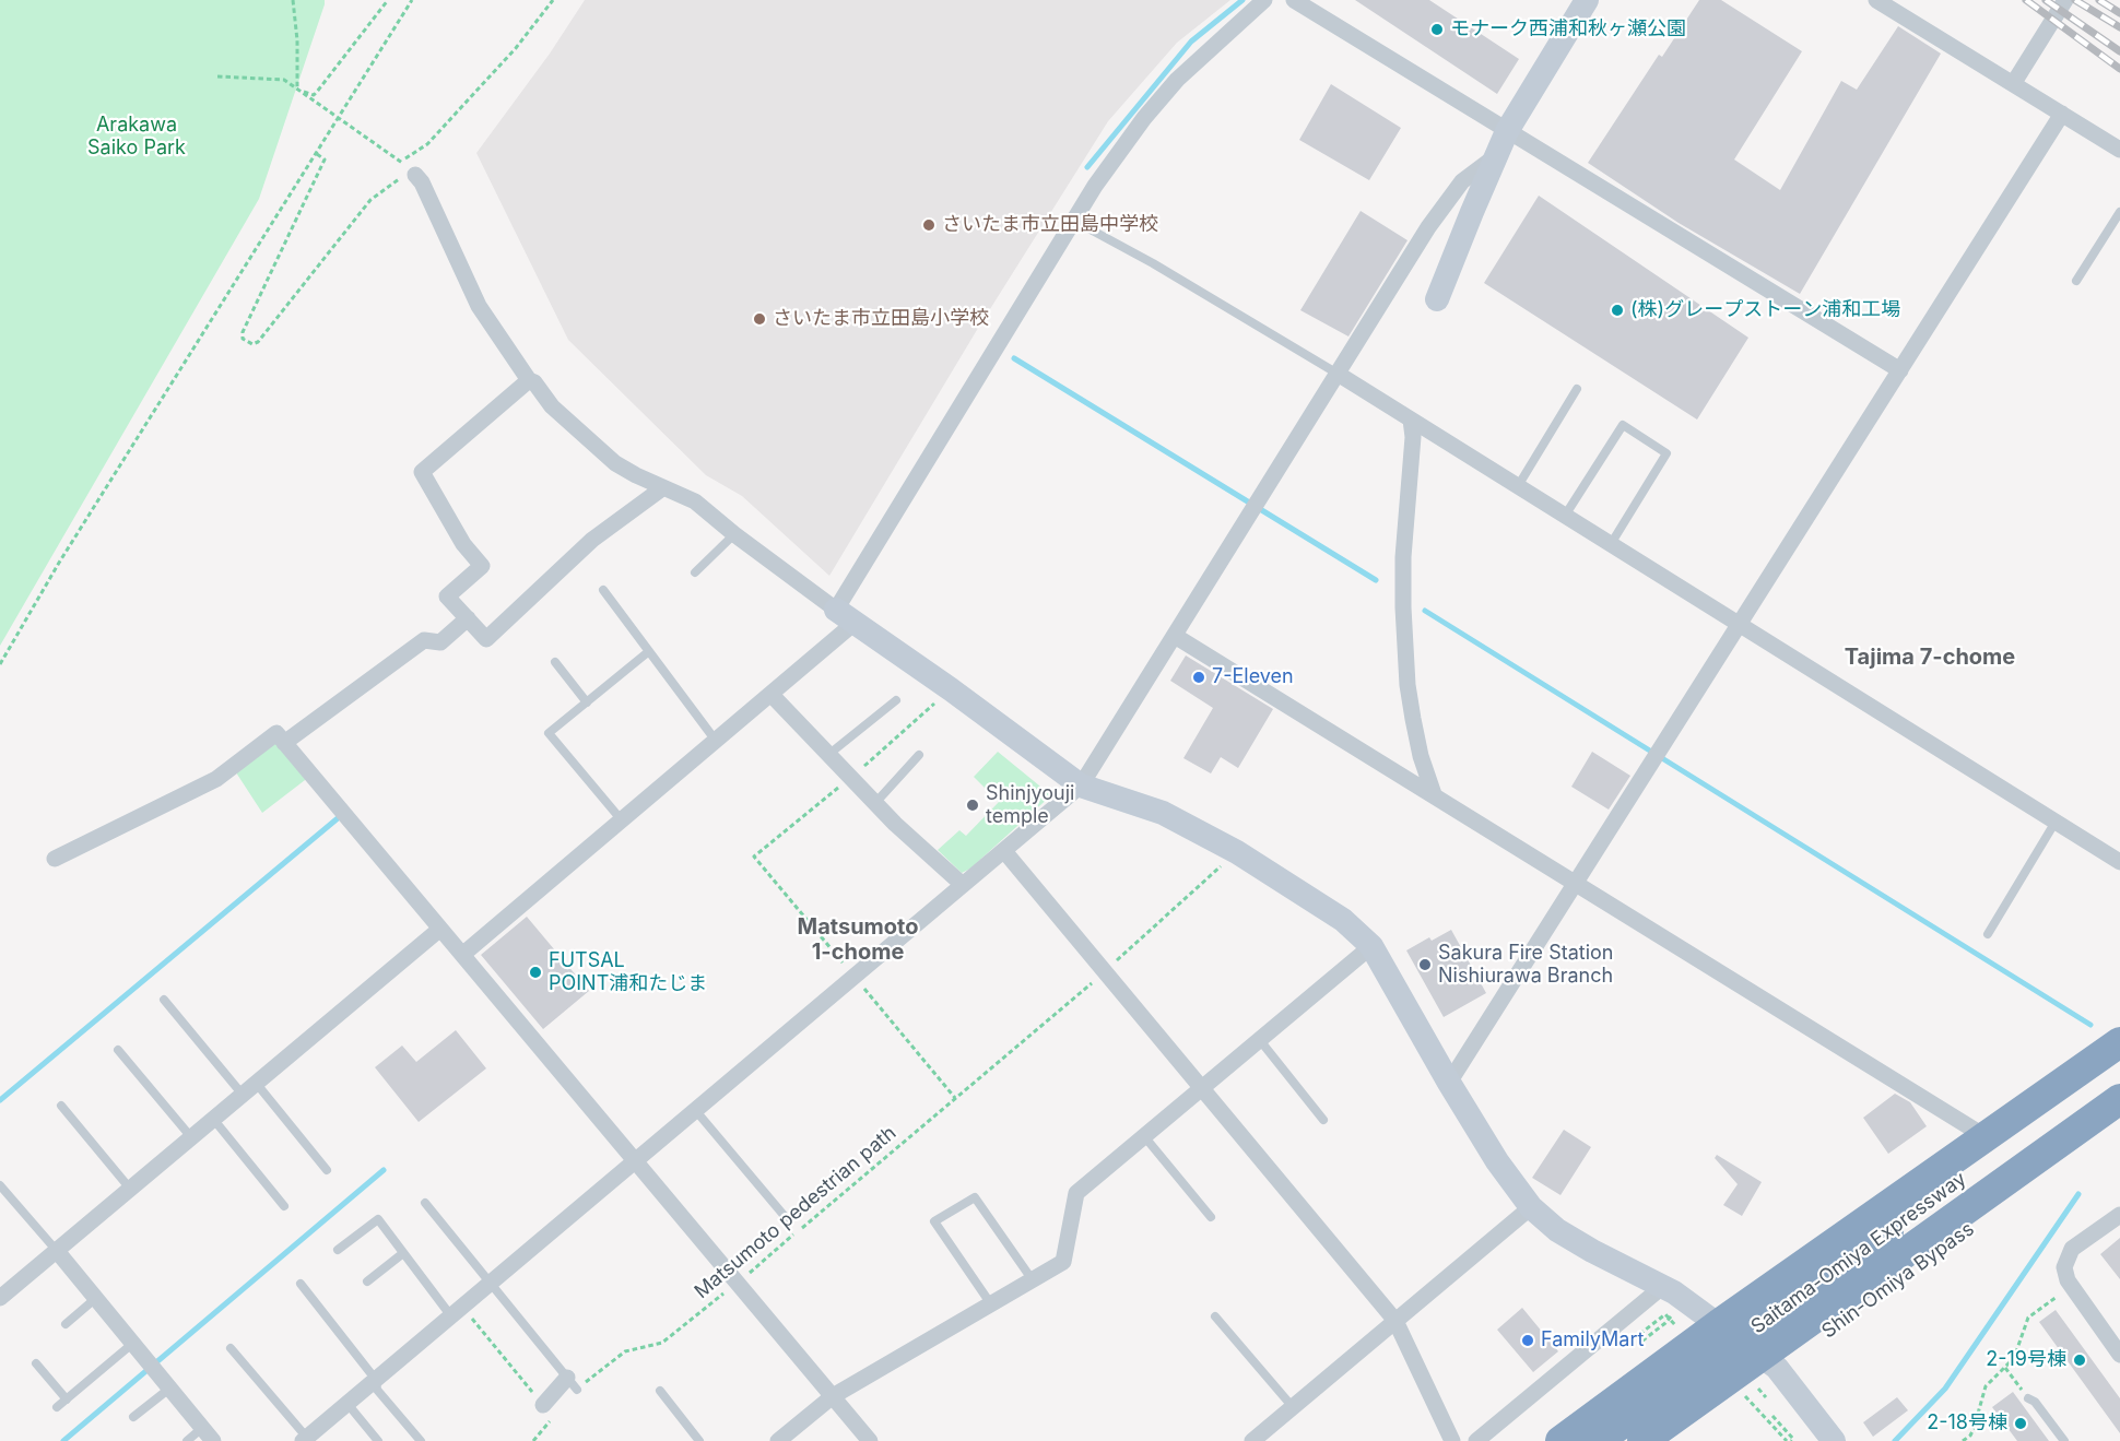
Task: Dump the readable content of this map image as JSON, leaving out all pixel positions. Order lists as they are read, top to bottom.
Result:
{
  "streets": {
    "highway": ["Saitama-Omiya Expressway", "Shin-Omiya Bypass"],
    "path": ["Matsumoto pedestrian path"]
  },
  "districts": ["Tajima 7-chome", "Matsumoto 1-chome"],
  "parks": ["Arakawa Saiko Park"],
  "places": [
    "モナーク西浦和秋ヶ瀬公園",
    "さいたま市立田島中学校",
    "(株)グレープストーン浦和工場",
    "さいたま市立田島小学校",
    "7-Eleven",
    "Shinjyouji temple",
    "Sakura Fire Station Nishiurawa Branch",
    "FUTSAL POINT浦和たじま",
    "FamilyMart",
    "2-19号棟",
    "2-18号棟"
  ]
}
